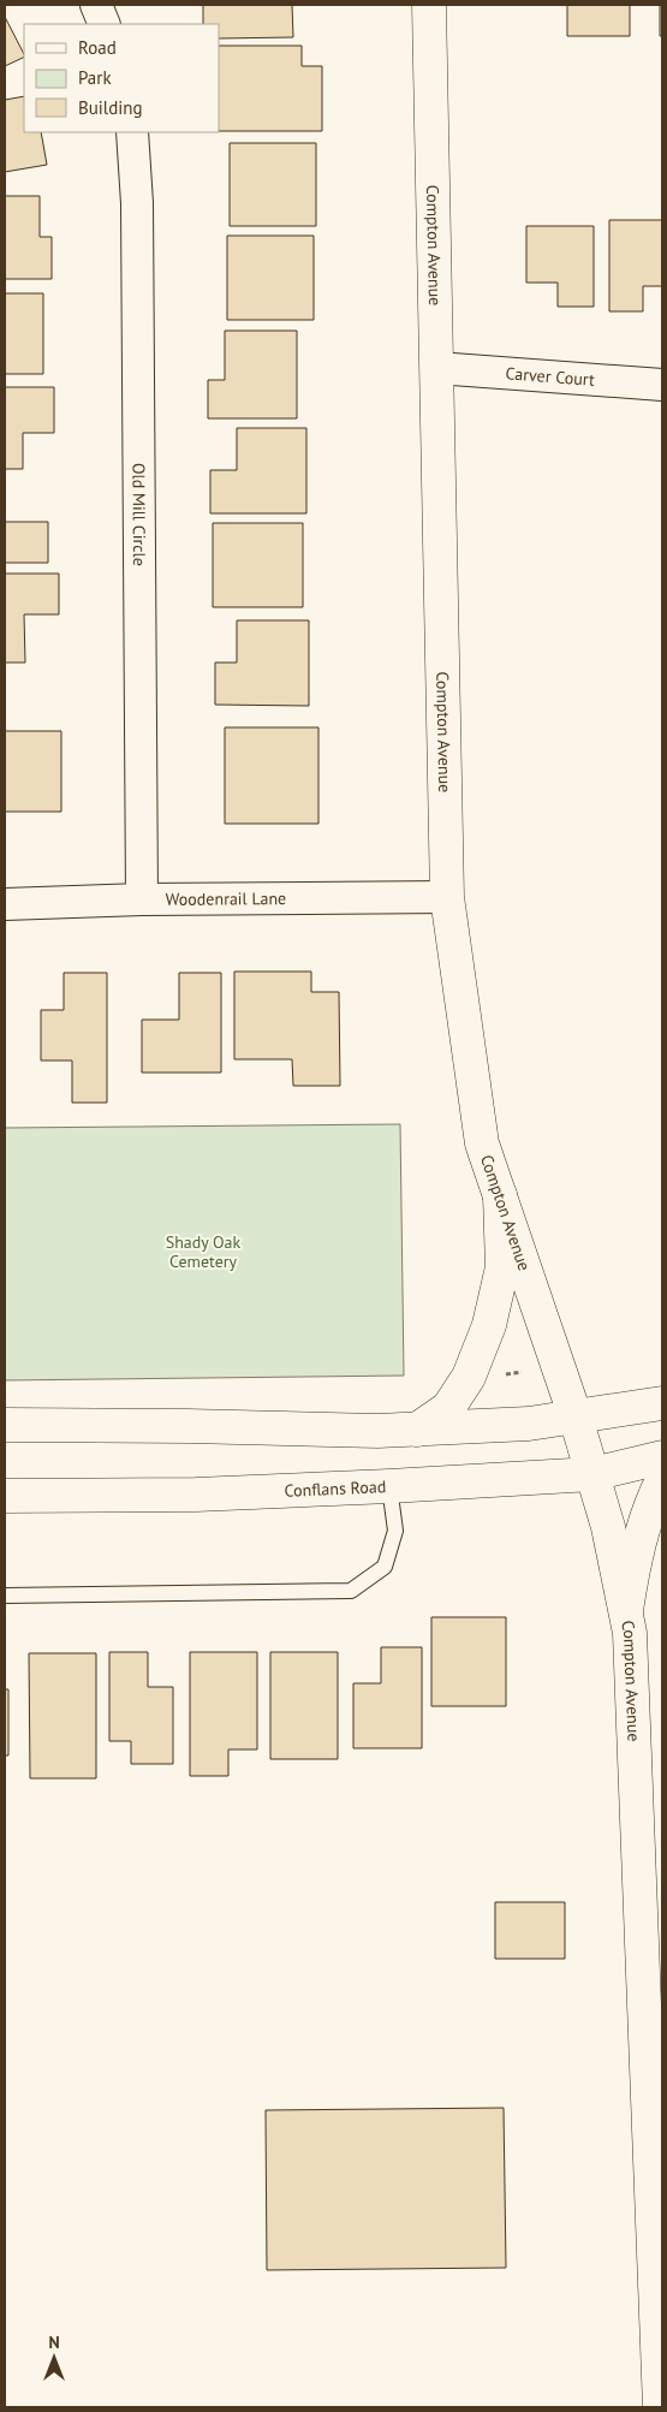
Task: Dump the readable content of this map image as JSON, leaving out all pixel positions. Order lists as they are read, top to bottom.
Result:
{
  "streets": {
    "street": [
      "Compton Avenue",
      "Carver Court",
      "Old Mill Circle",
      "Woodenrail Lane",
      "Conflans Road"
    ]
  },
  "crossings": [
    ["Compton Avenue", "Carver Court"],
    ["Compton Avenue", "Woodenrail Lane"],
    ["Compton Avenue", "Conflans Road"],
    ["Old Mill Circle", "Woodenrail Lane"]
  ],
  "parks": ["Shady Oak Cemetery"],
  "legend": ["Road", "Park", "Building"],
  "north": "top"
}
